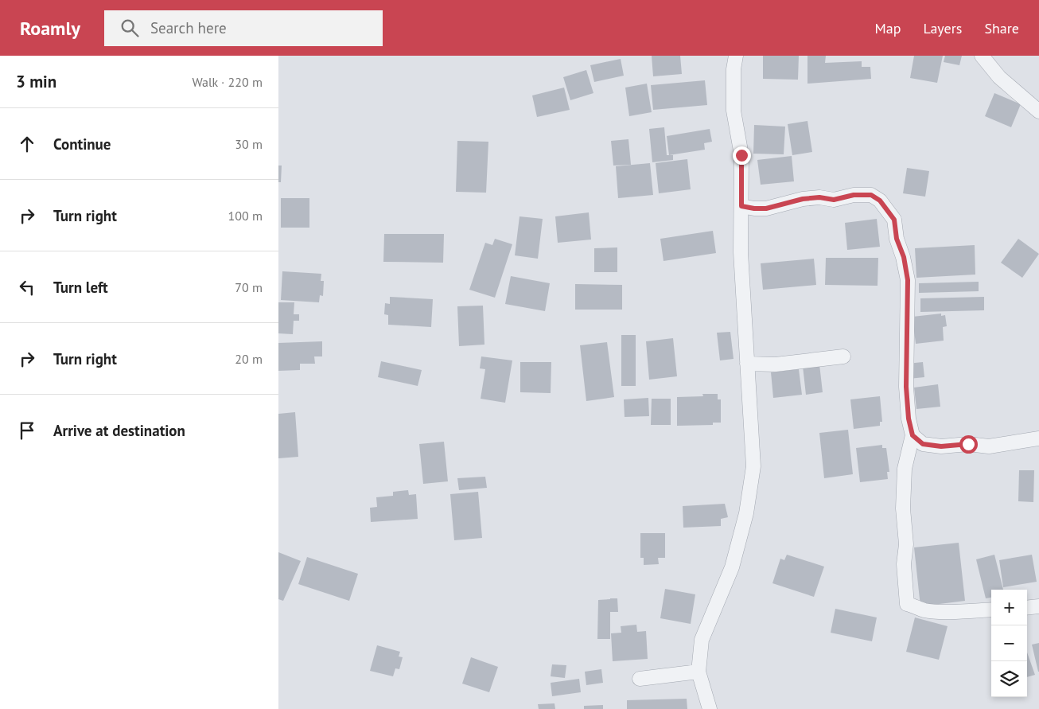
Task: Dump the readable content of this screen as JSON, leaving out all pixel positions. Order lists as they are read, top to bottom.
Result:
{
  "page": {
    "header": "Roamly",
    "search": "Search here",
    "nav": ["Map", "Layers", "Share"],
    "heading": ["3 min", "Walk · 220 m"],
    "list": [
      ["Continue", "30 m"],
      ["Turn right", "100 m"],
      ["Turn left", "70 m"],
      ["Turn right", "20 m"],
      "Arrive at destination"
    ],
    "map_buttons": ["+", "−"]
  }
}
